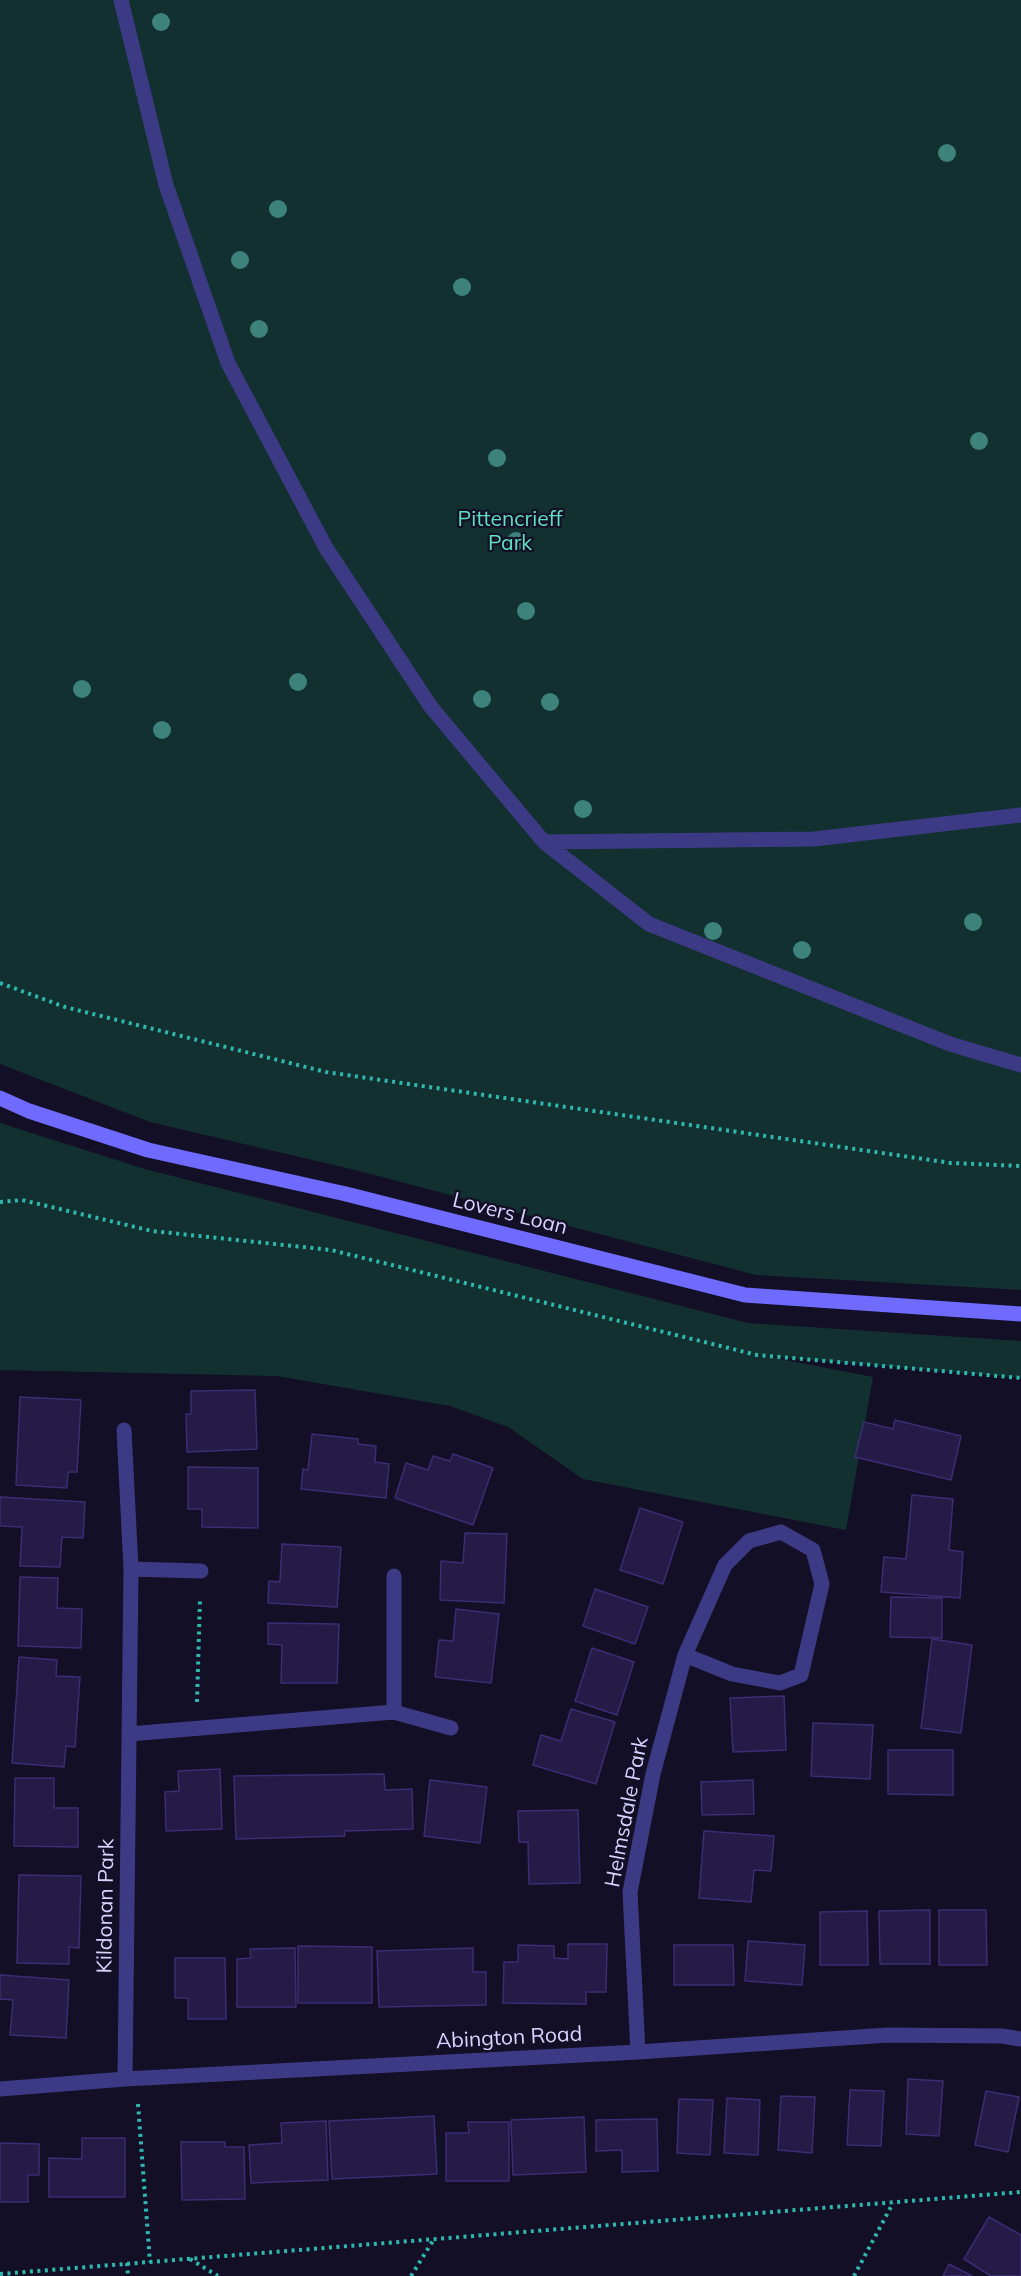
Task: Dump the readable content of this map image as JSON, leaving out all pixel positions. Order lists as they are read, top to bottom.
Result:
{
  "streets": {
    "street": [
      "Lovers Loan",
      "Helmsdale Park",
      "Kildonan Park",
      "Abington Road"
    ]
  },
  "crossings": [
    ["Helmsdale Park", "Abington Road"],
    ["Kildonan Park", "Abington Road"]
  ],
  "parks": ["Pittencrieff Park"]
}
